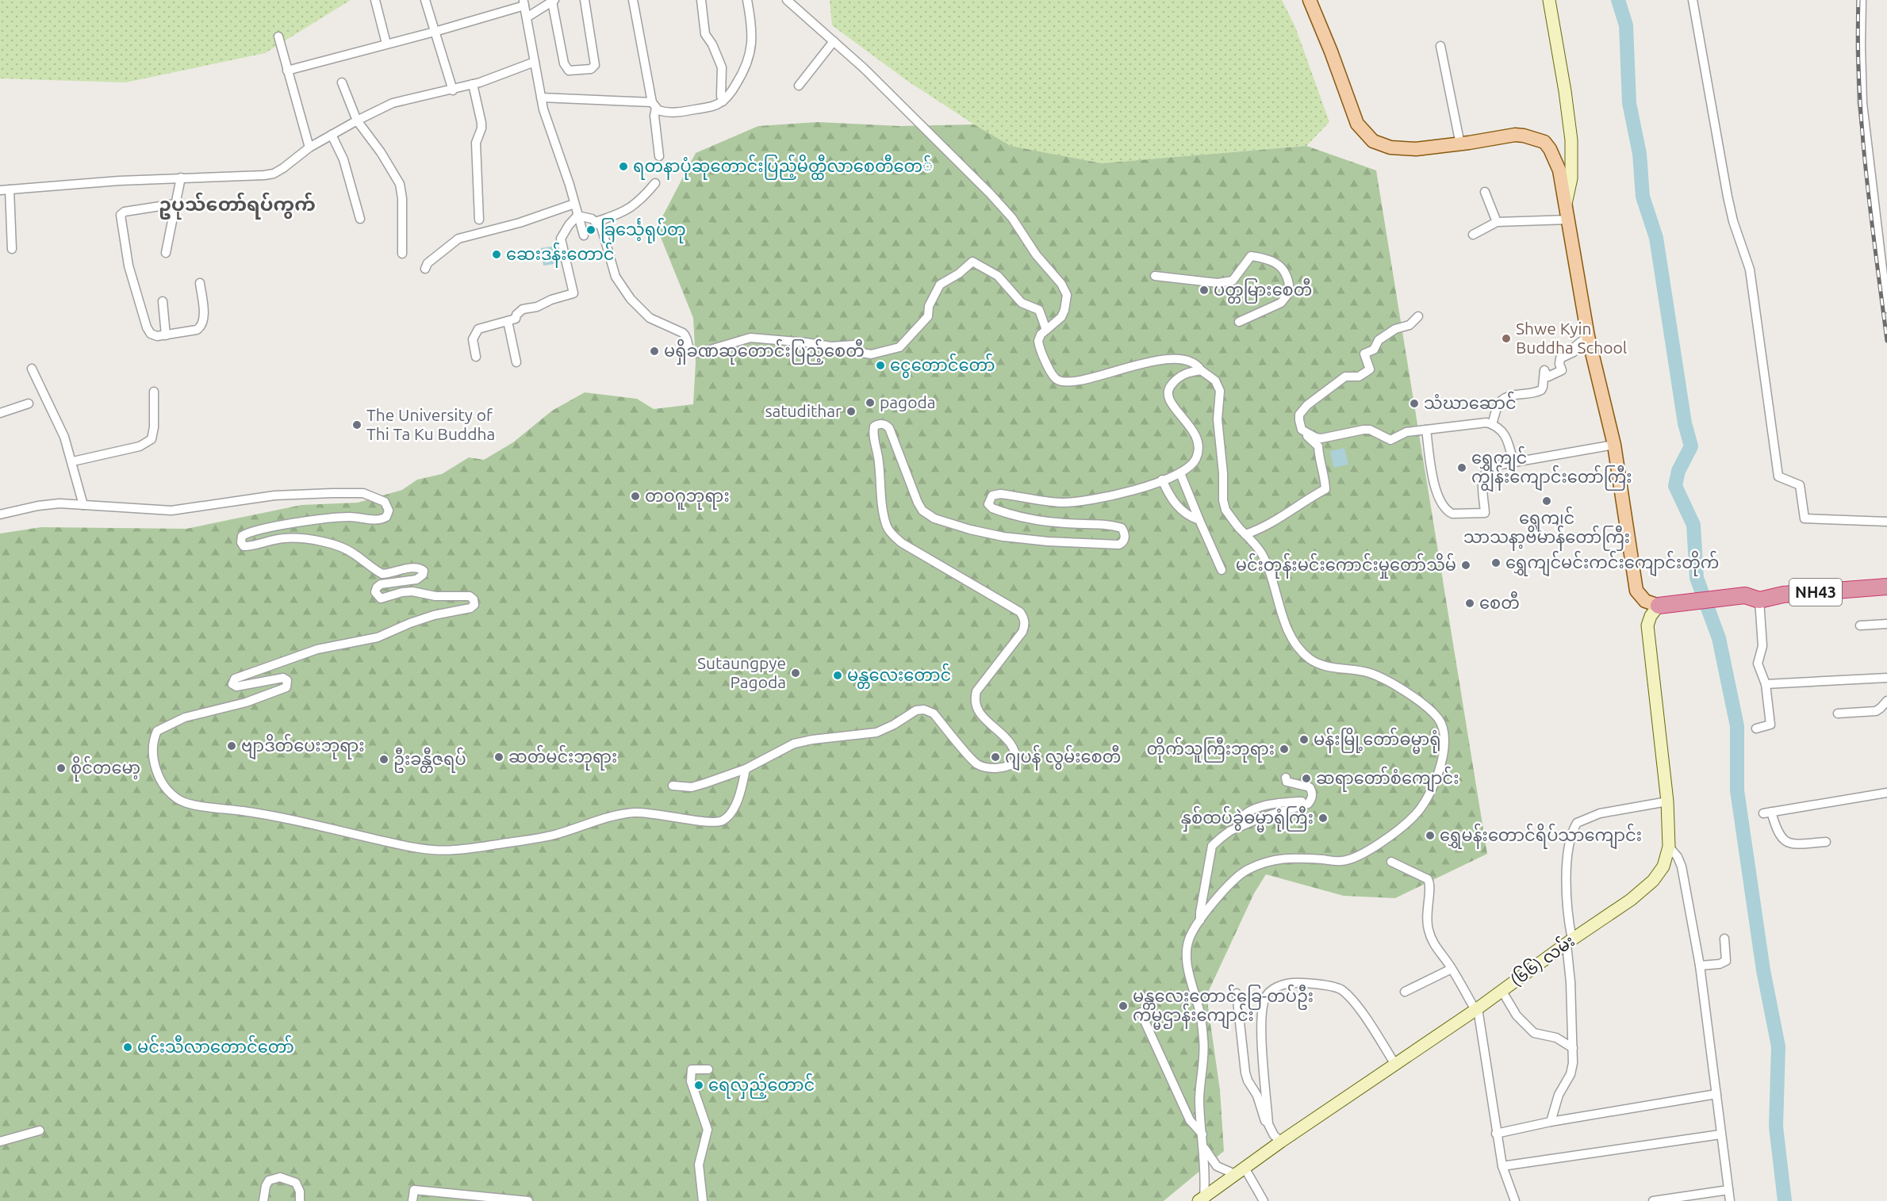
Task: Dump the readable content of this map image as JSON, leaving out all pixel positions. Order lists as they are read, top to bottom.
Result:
{
  "streets": {
    "highway": ["NH43"],
    "street": ["(၆၆) လမ်း"]
  },
  "districts": ["ဥပုသ်တော်ရပ်ကွက်"],
  "places": [
    "ရတနာပုံဆုတောင်းပြည့်မိတ္ထီလာစေတီတေ်",
    "ခြင်္သေ့ရုပ်တု",
    "ဆေးဒန်းတောင်",
    "ပတ္တမြားစေတီ",
    "Shwe Kyin Buddha School",
    "မရှိခဏဆုတောင်းပြည့်စေတီ",
    "ငွေတောင်တော်",
    "pagoda",
    "သံဃာဆောင်",
    "satudithar",
    "The University of Thi Ta Ku Buddha",
    "ရွှေကျင် ကျွန်းကျောင်းတော်ကြီး",
    "တဝဂူဘုရား",
    "ရွှေကျင် သာသနာ့ဗိမာန်တော်ကြီး",
    "ရွှေကျင်မင်းကင်းကျောင်းတိုက်",
    "မင်းတုန်းမင်းကောင်းမှုတော်သိမ်",
    "စေတီ",
    "Sutaungpye Pagoda",
    "မန္တလေးတောင်",
    "မန်းမြို့တော်ဓမ္မာရုံ",
    "ဗျာဒိတ်ပေးဘုရား",
    "တိုက်သူကြီးဘုရား",
    "ဆတ်မင်းဘုရား",
    "ဂျပန် လွမ်းစေတီ",
    "ဦးခန္တီဇရပ်",
    "စိုင်တမော့",
    "ဆရာတော်စံကျောင်း",
    "နှစ်ထပ်ခွဲဓမ္မာရုံကြီး",
    "ရွှေမန်းတောင်ရိပ်သာကျောင်း",
    "မန္တလေးတောင်ခြေ-တပ်ဦး ကမ္မဌာန်းကျောင်း",
    "မင်းသီလာတောင်တော်",
    "ရေလှည့်တောင်"
  ]
}
